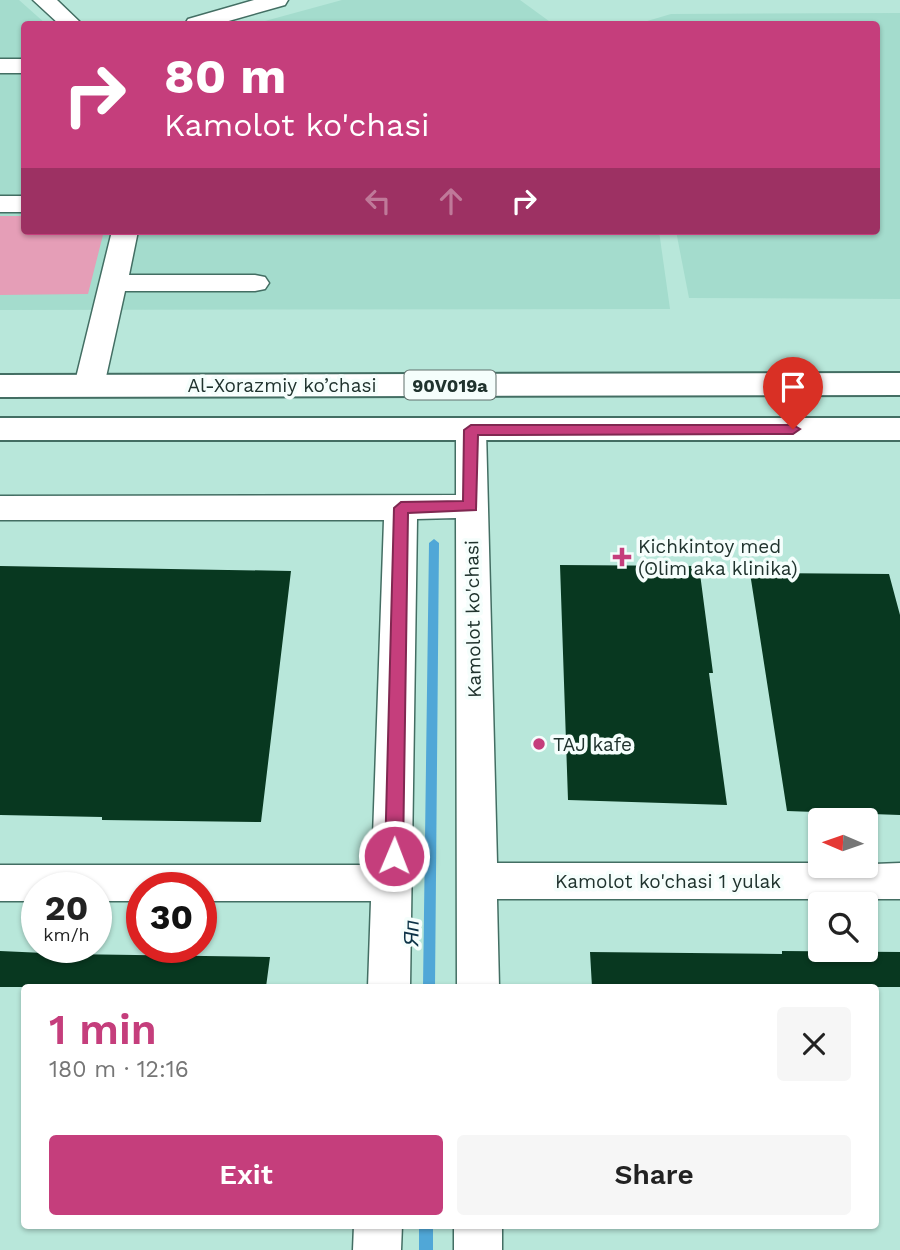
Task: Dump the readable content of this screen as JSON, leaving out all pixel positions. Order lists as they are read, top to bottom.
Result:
{
  "streets": {
    "main road": ["Al-Xorazmiy ko’chasi", "90V019a"],
    "street": ["Kamolot ko'chasi", "Kamolot ko'chasi 1 yulak"]
  },
  "crossings": [
    ["Kamolot ko'chasi", "Kamolot ko'chasi 1 yulak"]
  ],
  "water": ["Яп"],
  "places": {
    "health": ["Kichkintoy med (Olim aka klinika)"],
    "other": ["TAJ kafe"]
  },
  "north": "left",
  "page": {
    "turn": ["80 m", "Kamolot ko'chasi"],
    "speed": "20 km/h",
    "limit": "30",
    "heading": ["1 min", "180 m · 12:16"],
    "buttons": ["Exit", "Share"]
  }
}
